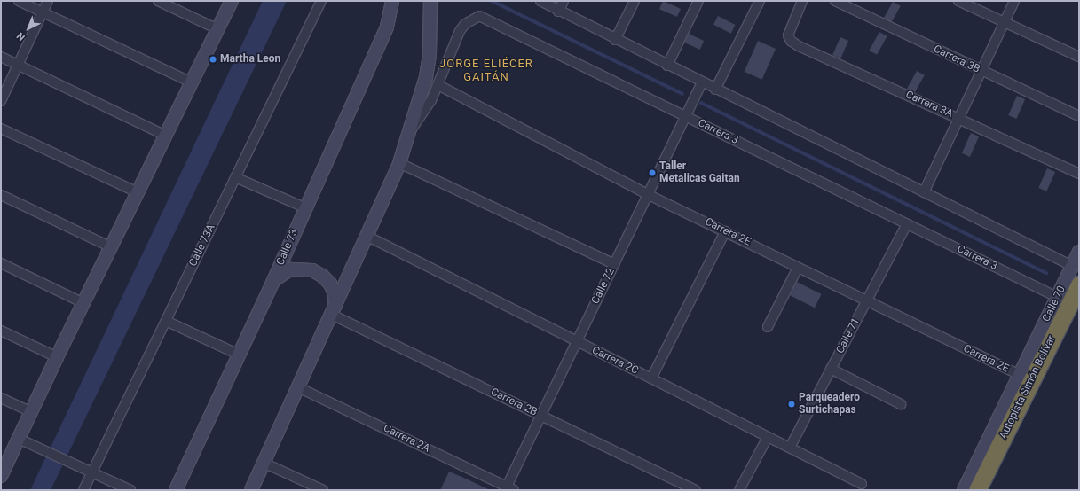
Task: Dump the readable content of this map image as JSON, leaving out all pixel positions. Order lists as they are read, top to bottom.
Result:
{
  "streets": {
    "highway": ["Autopista Simón Bolívar"],
    "main road": ["Calle 73", "Calle 70"],
    "street": [
      "Carrera 3B",
      "Carrera 3A",
      "Carrera 3",
      "Carrera 2E",
      "Calle 73A",
      "Calle 72",
      "Calle 71",
      "Carrera 2C",
      "Carrera 2B",
      "Carrera 2A"
    ]
  },
  "crossings": [
    ["Carrera 3", "Carrera 2E"],
    ["Carrera 3", "Calle 72"],
    ["Carrera 3", "Calle 70"],
    ["Carrera 3", "Calle 71"],
    ["Carrera 3", "Autopista Simón Bolívar"],
    ["Carrera 2E", "Calle 72"],
    ["Carrera 2E", "Calle 70"],
    ["Carrera 2E", "Calle 71"],
    ["Calle 72", "Carrera 2C"],
    ["Calle 72", "Carrera 2B"],
    ["Calle 72", "Carrera 2A"],
    ["Calle 70", "Autopista Simón Bolívar"],
    ["Calle 71", "Carrera 2C"]
  ],
  "districts": ["JORGE ELIÉCER GAITÁN"],
  "places": ["Martha Leon", "Taller Metalicas Gaitan", "Parqueadero Surtichapas"],
  "north": "bottom left"
}
